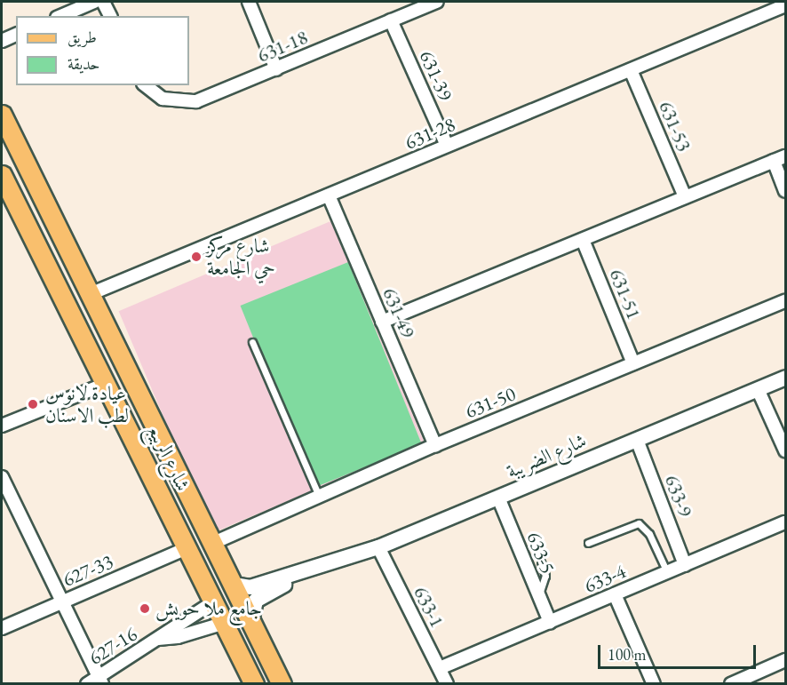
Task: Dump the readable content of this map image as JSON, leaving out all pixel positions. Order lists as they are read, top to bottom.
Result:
{
  "streets": {
    "main road": ["شارع الربيع"],
    "street": [
      "631-18",
      "631-39",
      "631-53",
      "631-28",
      "631-51",
      "631-49",
      "631-50",
      "شارع الضريبة",
      "633-9",
      "633-5",
      "627-33",
      "633-4",
      "633-1",
      "627-16"
    ]
  },
  "crossings": [
    ["631-18", "631-39"],
    ["631-39", "631-28"],
    ["631-53", "631-28"],
    ["631-28", "631-49"],
    ["631-28", "شارع الربيع"],
    ["631-51", "631-50"],
    ["631-49", "631-50"],
    ["631-50", "شارع الربيع"],
    ["شارع الضريبة", "شارع الربيع"],
    ["شارع الضريبة", "633-9"],
    ["شارع الضريبة", "633-5"],
    ["شارع الضريبة", "633-1"],
    ["شارع الربيع", "627-33"],
    ["شارع الربيع", "627-16"],
    ["633-9", "633-4"],
    ["633-5", "633-4"],
    ["633-4", "633-1"]
  ],
  "places": ["شارع مركز حي الجامعة", "عيادة لانوس لطب الاسنان", "جامع ملا حويش"],
  "legend": ["طريق", "حديقة"],
  "scale_bar": "100 m"
}
